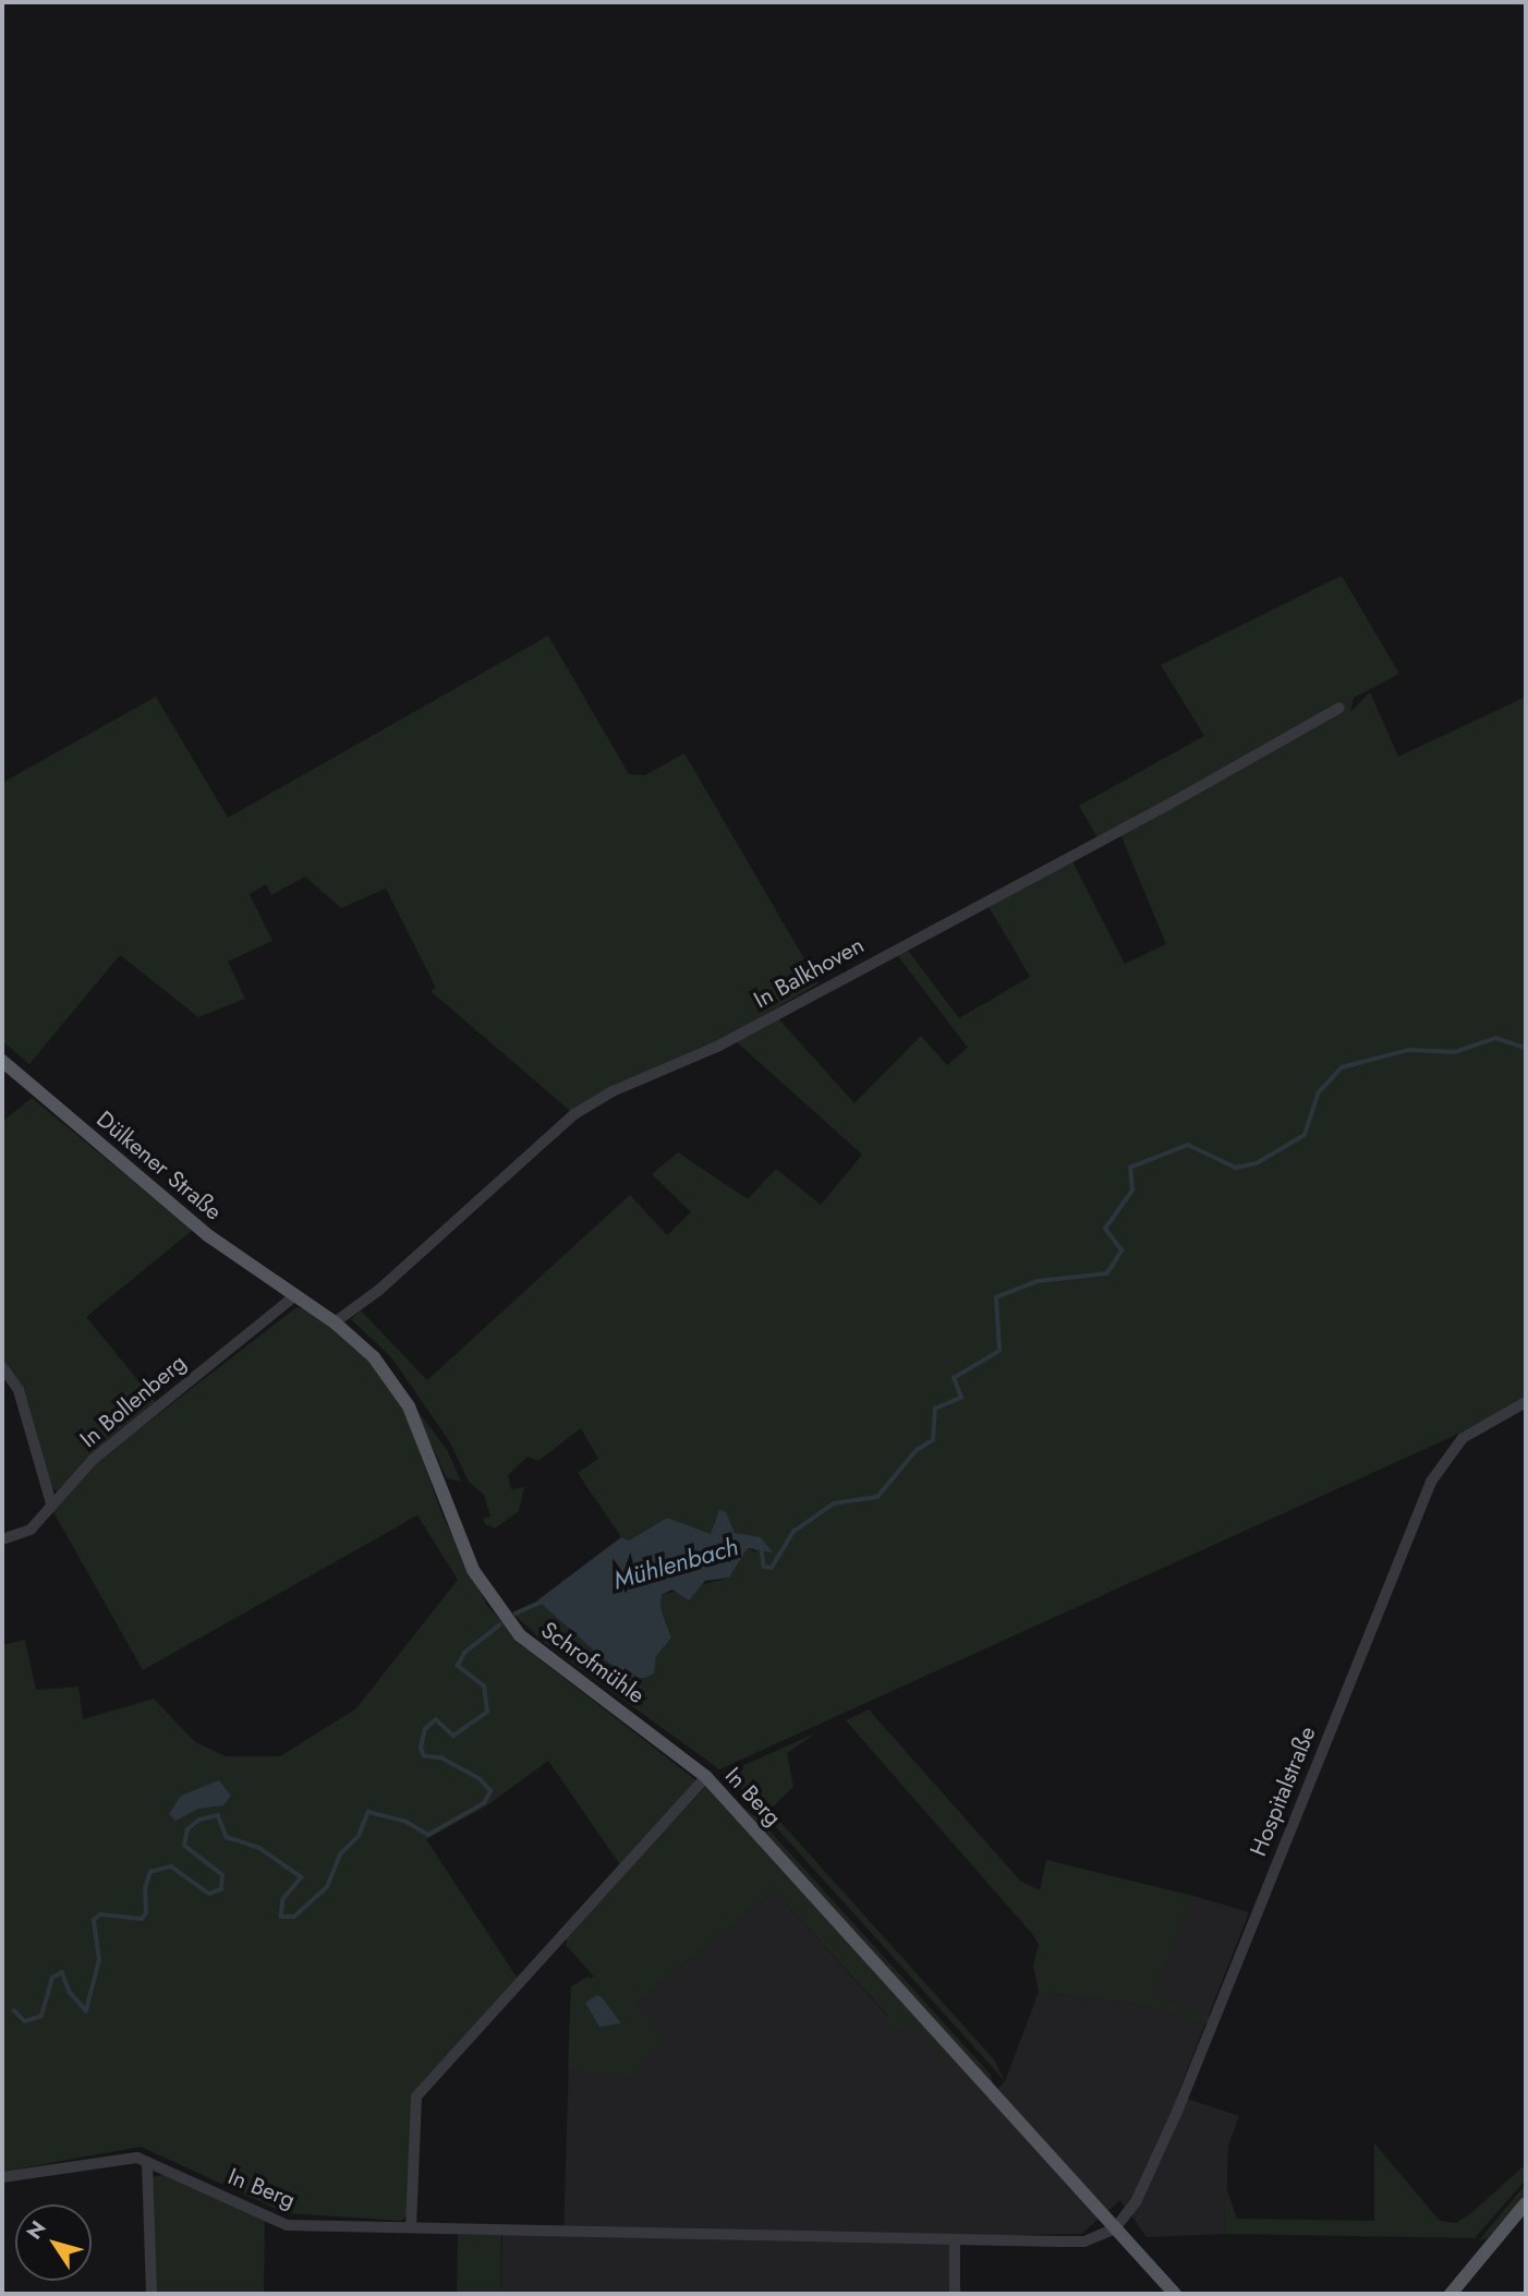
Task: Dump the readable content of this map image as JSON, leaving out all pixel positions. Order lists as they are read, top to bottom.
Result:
{
  "streets": {
    "main road": ["Dülkener Straße", "Schrofmühle", "In Berg"],
    "street": ["In Balkhoven", "In Bollenberg", "Hospitalstraße"]
  },
  "crossings": [
    ["In Balkhoven", "Dülkener Straße"],
    ["In Balkhoven", "Schrofmühle"],
    ["Dülkener Straße", "In Bollenberg"],
    ["Dülkener Straße", "Schrofmühle"],
    ["Schrofmühle", "In Berg"],
    ["Hospitalstraße", "In Berg"]
  ],
  "water": ["Mühlenbach"],
  "north": "top left"
}
